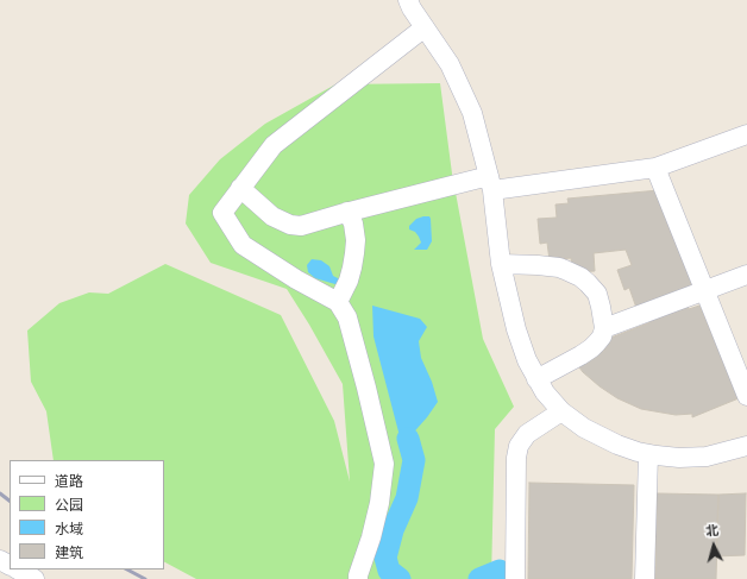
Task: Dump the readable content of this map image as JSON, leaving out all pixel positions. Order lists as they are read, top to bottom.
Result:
{
  "legend": [
    "道路",
    "公园",
    "水域",
    "建筑"
  ],
  "north": "top"
}
